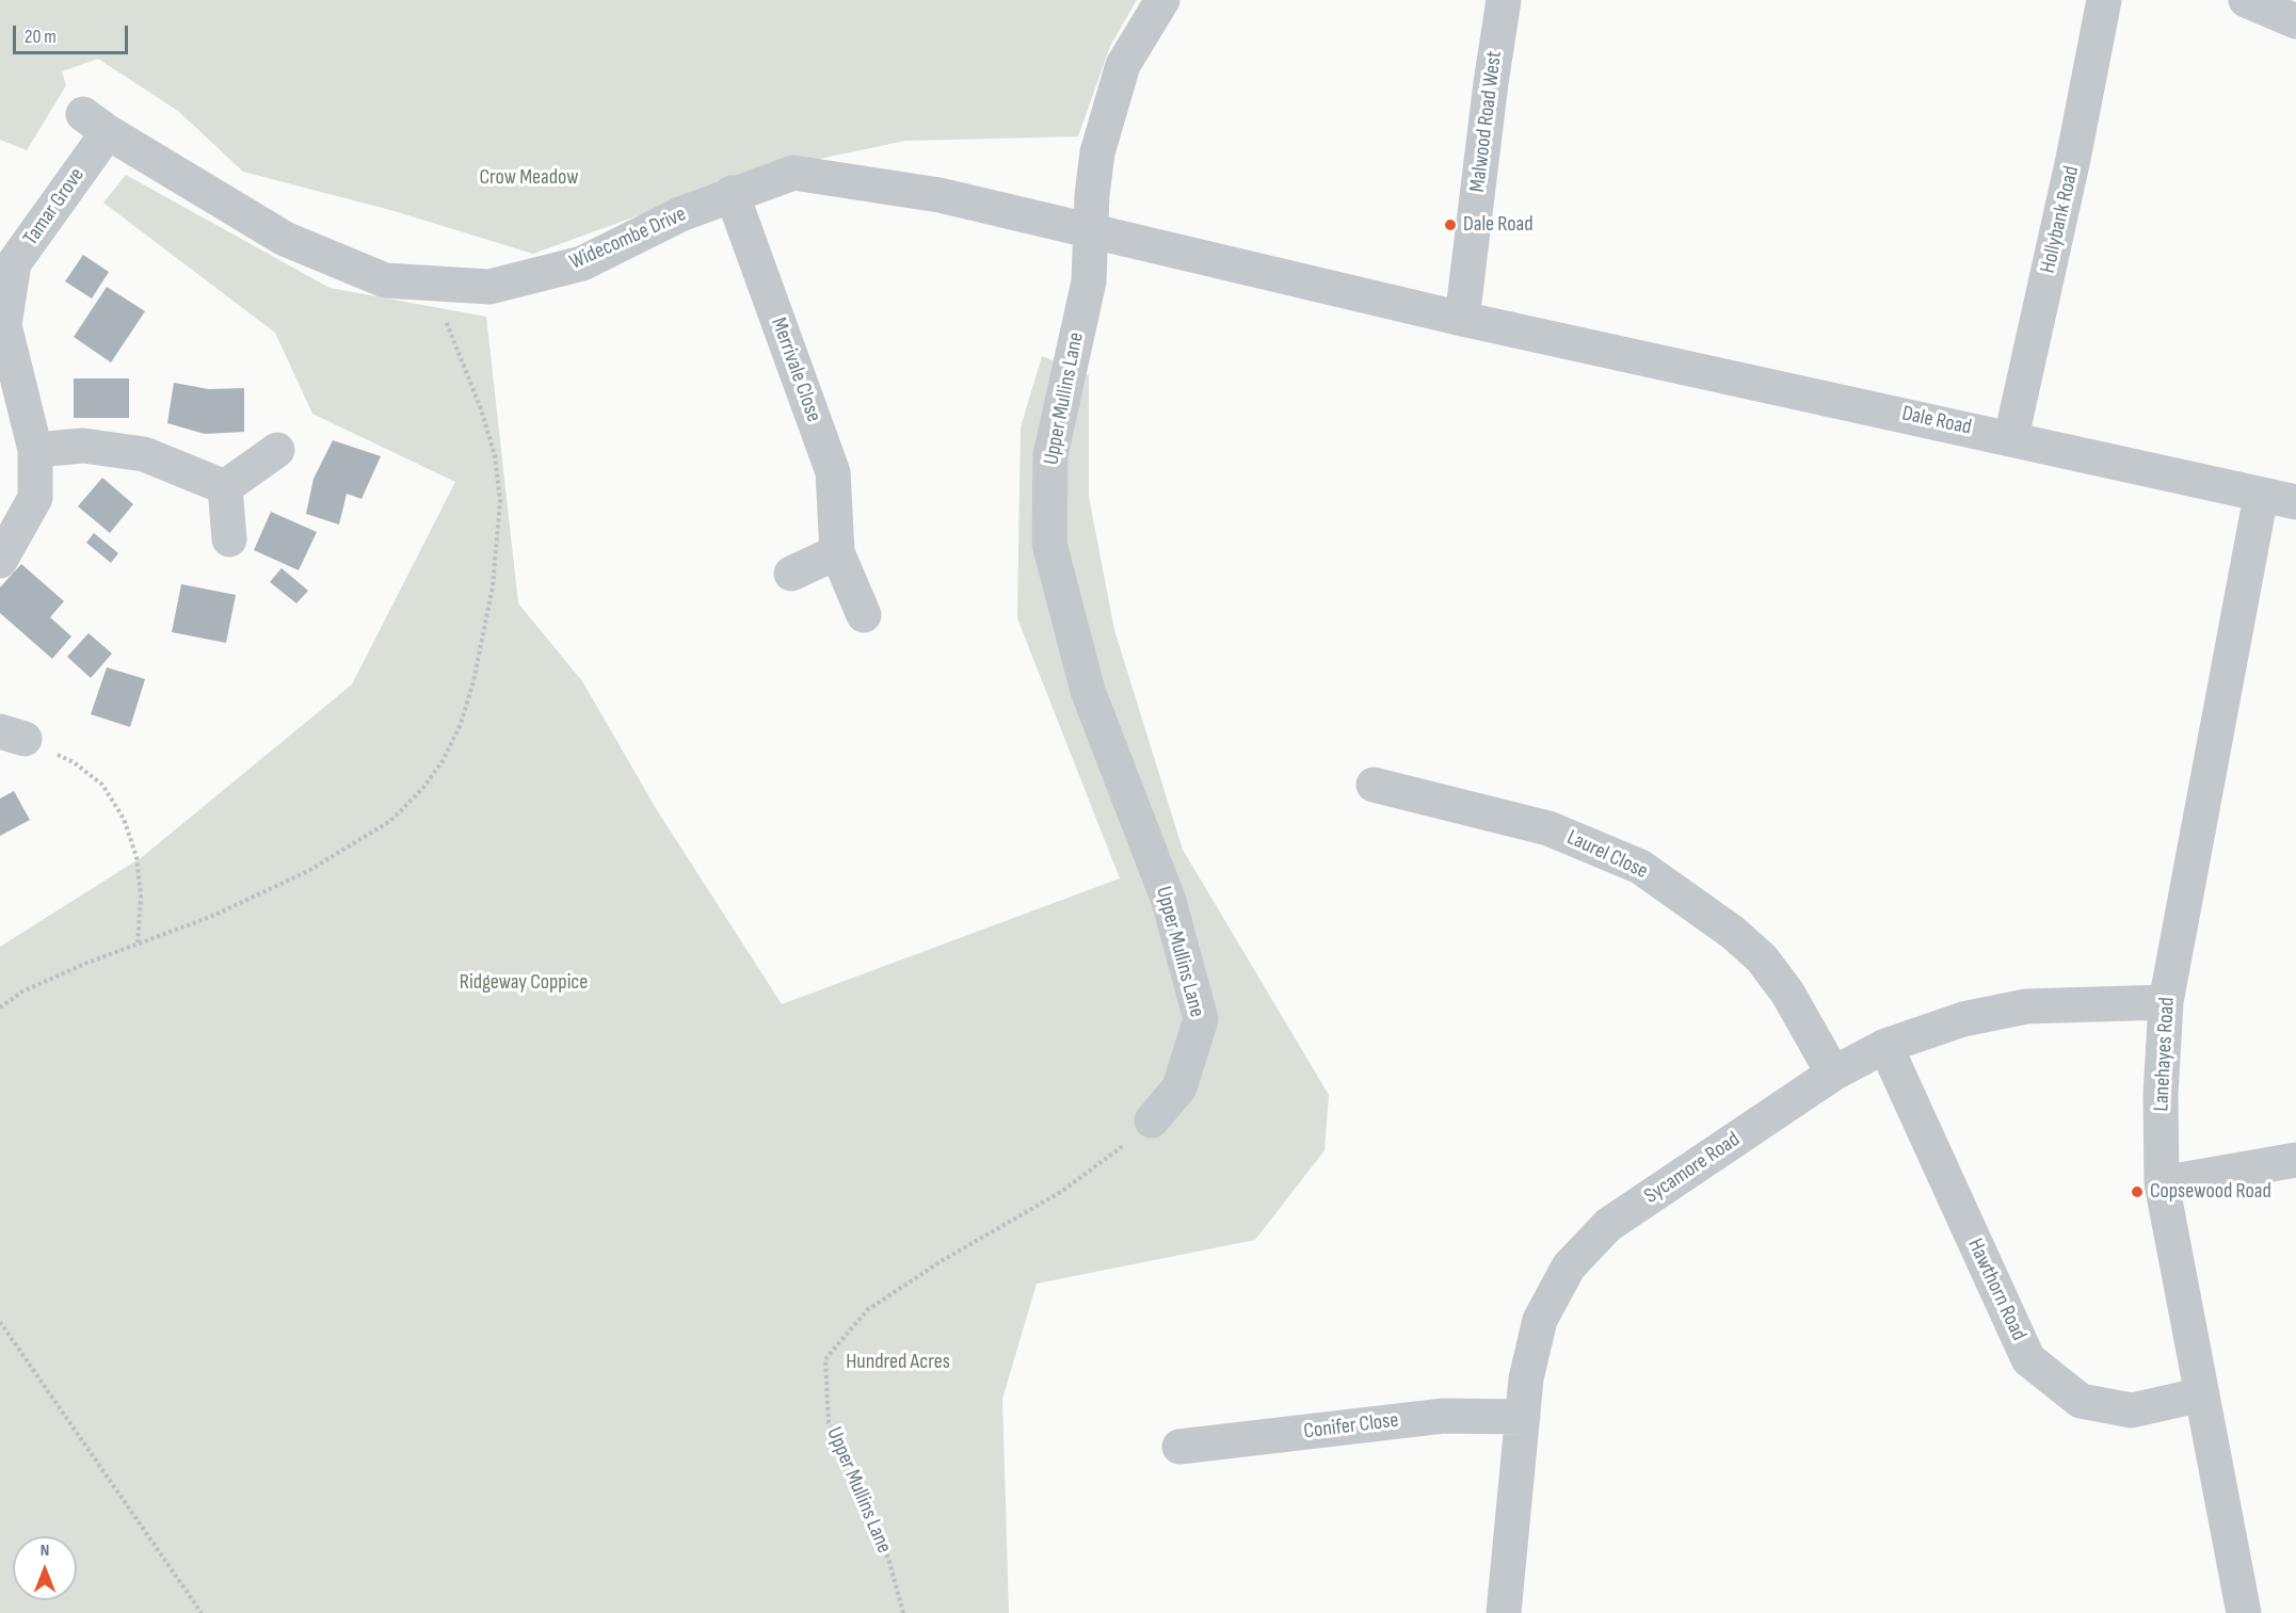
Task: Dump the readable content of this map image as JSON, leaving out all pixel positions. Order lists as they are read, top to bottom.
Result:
{
  "streets": {
    "street": [
      "Malwood Road West",
      "Tamar Grove",
      "Hollybank Road",
      "Widecombe Drive",
      "Merrivale Close",
      "Upper Mullins Lane",
      "Dale Road",
      "Laurel Close",
      "Lanehayes Road",
      "Sycamore Road",
      "Hawthorn Road",
      "Conifer Close"
    ]
  },
  "crossings": [
    ["Malwood Road West", "Dale Road"],
    ["Tamar Grove", "Widecombe Drive"],
    ["Hollybank Road", "Dale Road"],
    ["Widecombe Drive", "Merrivale Close"],
    ["Widecombe Drive", "Upper Mullins Lane"],
    ["Widecombe Drive", "Dale Road"],
    ["Upper Mullins Lane", "Dale Road"],
    ["Dale Road", "Lanehayes Road"],
    ["Laurel Close", "Sycamore Road"],
    ["Lanehayes Road", "Sycamore Road"],
    ["Lanehayes Road", "Hawthorn Road"],
    ["Sycamore Road", "Hawthorn Road"],
    ["Sycamore Road", "Conifer Close"]
  ],
  "parks": ["Crow Meadow", "Ridgeway Coppice", "Hundred Acres"],
  "places": ["Dale Road", "Copsewood Road"],
  "scale_bar": "20 m",
  "north": "top"
}
